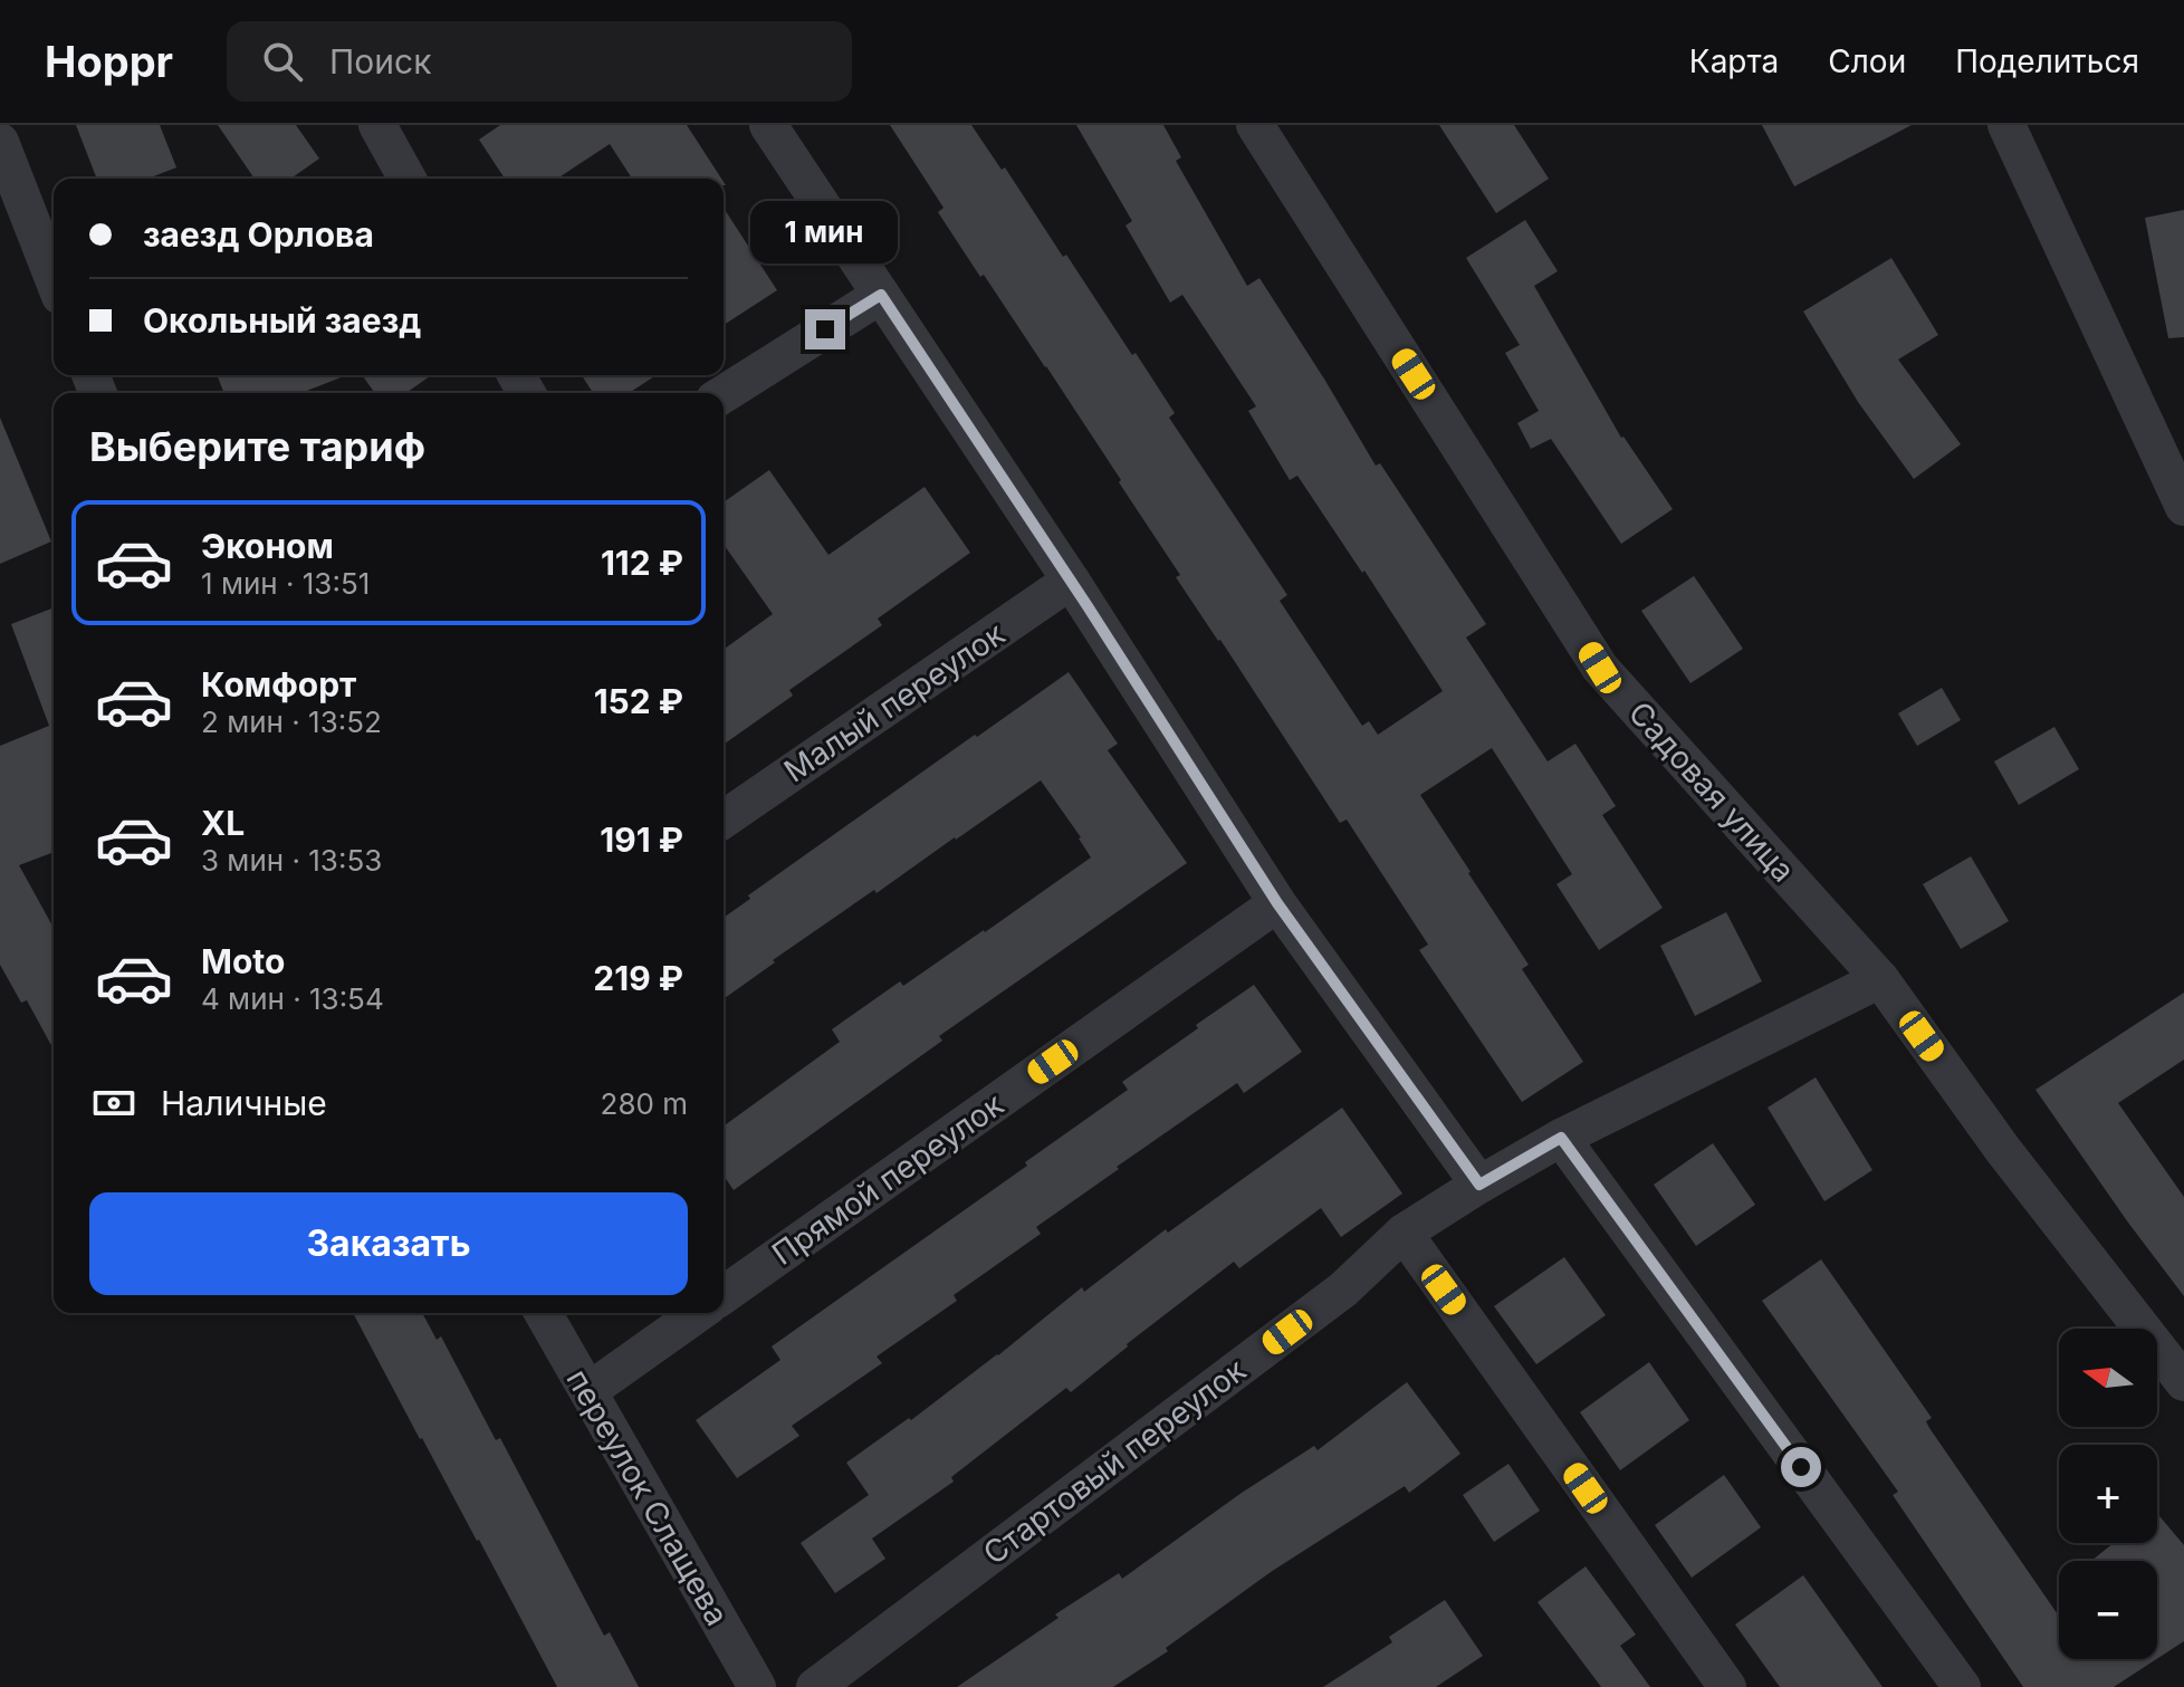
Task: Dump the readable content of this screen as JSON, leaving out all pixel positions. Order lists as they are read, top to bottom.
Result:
{
  "streets": {
    "street": [
      "Малый переулок",
      "Садовая улица",
      "Прямой переулок",
      "Стартовый переулок",
      "переулок Слащева"
    ]
  },
  "crossings": [
    ["Садовая улица", "Стартовый переулок"]
  ],
  "north": "left",
  "page": {
    "header": "Hoppr",
    "search": "Поиск",
    "nav": ["Карта", "Слои", "Поделиться"],
    "banner": ["заезд Орлова", "Окольный заезд"],
    "bubble": "1 мин",
    "heading": "Выберите тариф",
    "list": [
      {
        "name": "Эконом",
        "note": "1 мин · 13:51",
        "value": "112 ₽"
      },
      {
        "name": "Комфорт",
        "note": "2 мин · 13:52",
        "value": "152 ₽"
      },
      {
        "name": "XL",
        "note": "3 мин · 13:53",
        "value": "191 ₽"
      },
      {
        "name": "Moto",
        "note": "4 мин · 13:54",
        "value": "219 ₽"
      }
    ],
    "pay": ["Наличные", "280 m"],
    "buttons": "Заказать",
    "map_buttons": ["+", "−"]
  }
}
